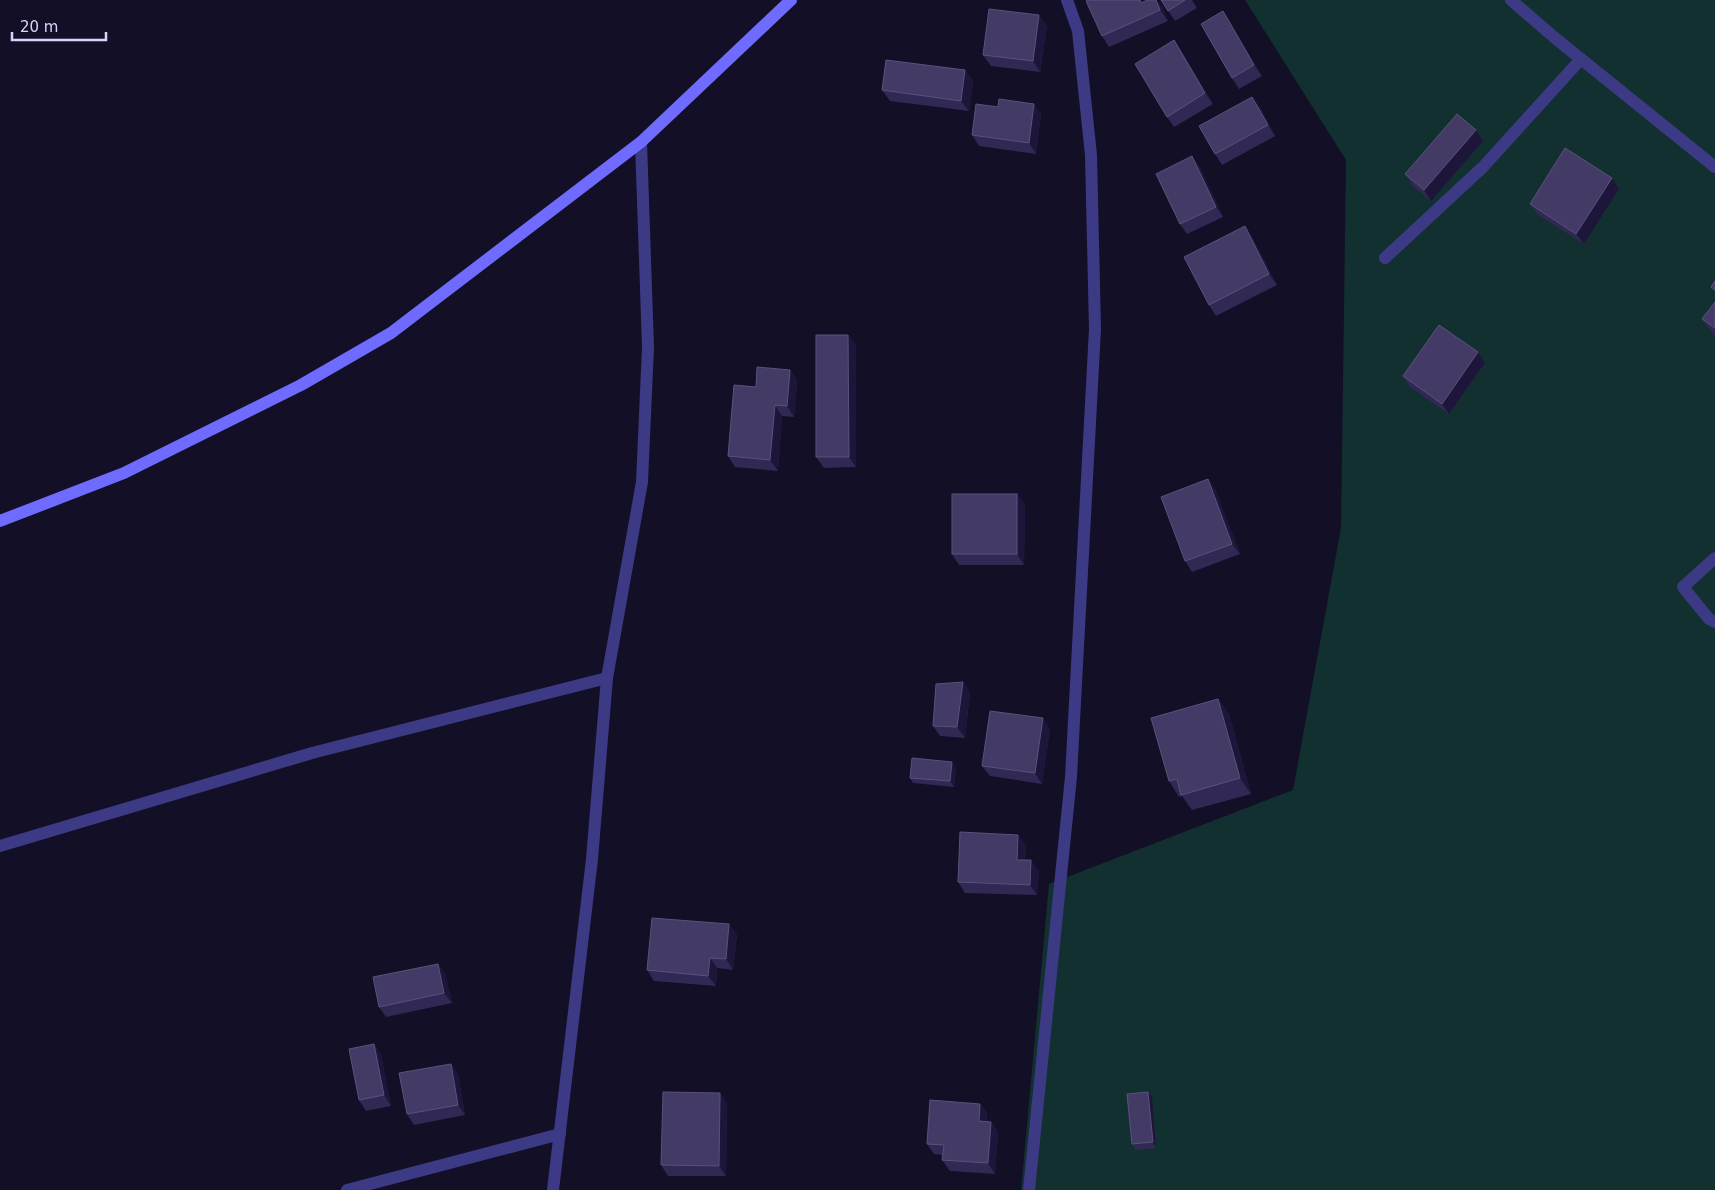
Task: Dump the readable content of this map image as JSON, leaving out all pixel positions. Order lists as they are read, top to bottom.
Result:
{
  "scale_bar": "20 m"
}
